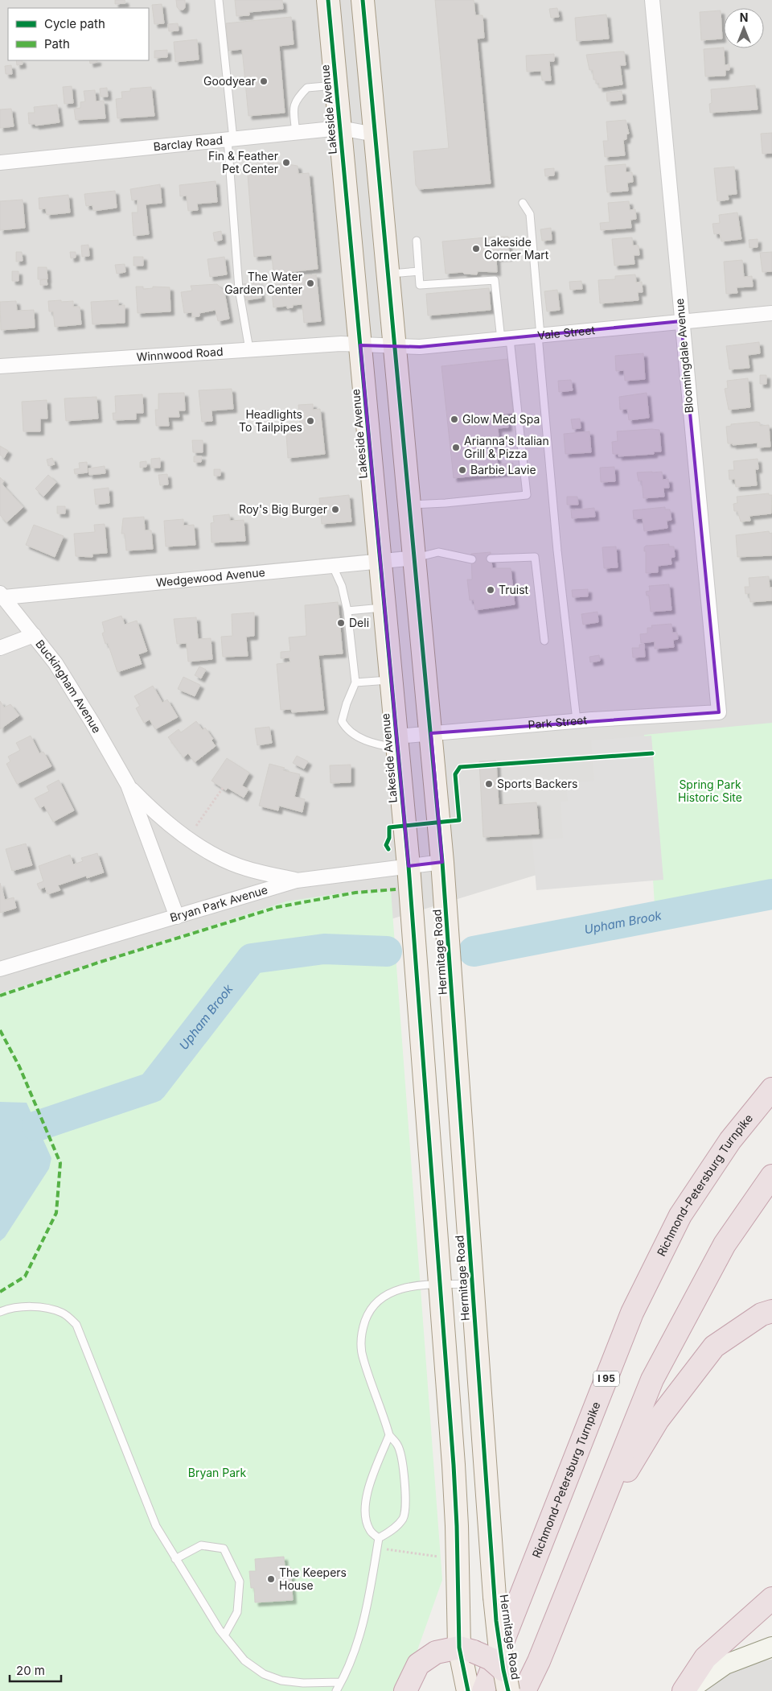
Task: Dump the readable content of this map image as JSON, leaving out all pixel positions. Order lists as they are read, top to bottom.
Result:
{
  "streets": {
    "highway": ["Richmond-Petersburg Turnpike", "I 95"],
    "main road": ["Lakeside Avenue", "Hermitage Road"],
    "street": [
      "Barclay Road",
      "Vale Street",
      "Winnwood Road",
      "Bloomingdale Avenue",
      "Wedgewood Avenue",
      "Buckingham Avenue",
      "Park Street",
      "Bryan Park Avenue"
    ]
  },
  "crossings": [
    ["Lakeside Avenue", "Barclay Road"],
    ["Lakeside Avenue", "Vale Street"],
    ["Lakeside Avenue", "Winnwood Road"],
    ["Lakeside Avenue", "Wedgewood Avenue"],
    ["Lakeside Avenue", "Park Street"],
    ["Lakeside Avenue", "Bryan Park Avenue"],
    ["Lakeside Avenue", "Hermitage Road"],
    ["Vale Street", "Winnwood Road"],
    ["Vale Street", "Bloomingdale Avenue"],
    ["Bloomingdale Avenue", "Park Street"],
    ["Wedgewood Avenue", "Buckingham Avenue"],
    ["Buckingham Avenue", "Bryan Park Avenue"],
    ["Bryan Park Avenue", "Hermitage Road"]
  ],
  "water": ["Upham Brook"],
  "parks": ["Spring Park Historic Site", "Bryan Park"],
  "places": [
    "Goodyear",
    "Fin & Feather Pet Center",
    "Lakeside Corner Mart",
    "The Water Garden Center",
    "Glow Med Spa",
    "Headlights To Tailpipes",
    "Arianna's Italian Grill & Pizza",
    "Barbie Lavie",
    "Roy's Big Burger",
    "Truist",
    "Deli",
    "Sports Backers",
    "The Keepers House"
  ],
  "legend": ["Cycle path", "Path"],
  "scale_bar": "20 m",
  "north": "top"
}
